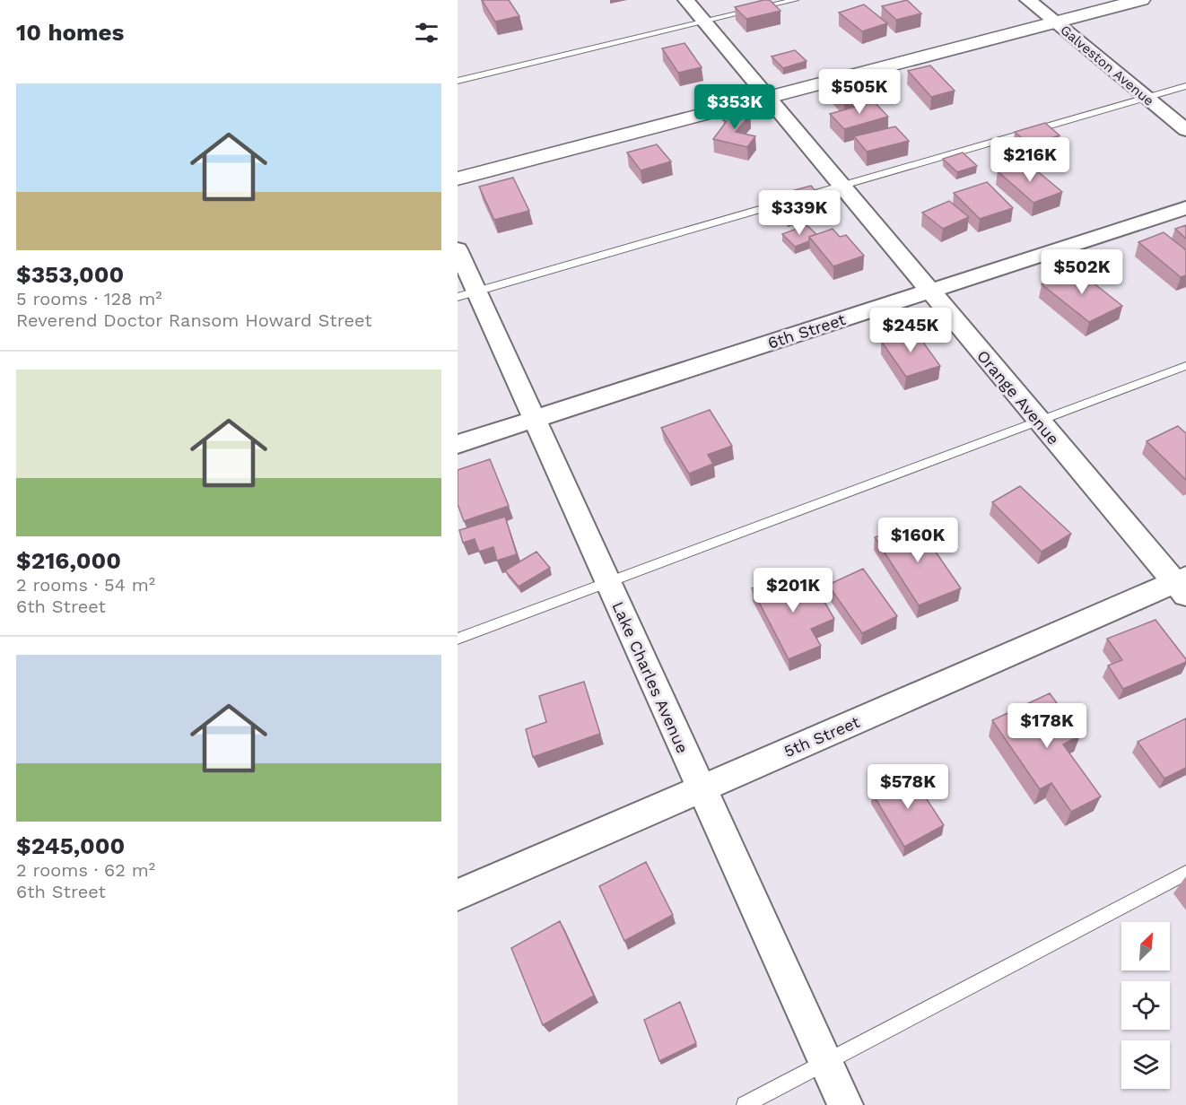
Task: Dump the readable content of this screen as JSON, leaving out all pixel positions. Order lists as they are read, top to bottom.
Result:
{
  "streets": {
    "street": [
      "Galveston Avenue",
      "6th Street",
      "Orange Avenue",
      "Lake Charles Avenue",
      "5th Street"
    ]
  },
  "crossings": [
    ["6th Street", "Orange Avenue"],
    ["6th Street", "Lake Charles Avenue"],
    ["Orange Avenue", "5th Street"],
    ["Lake Charles Avenue", "5th Street"]
  ],
  "north": "top right",
  "page": {
    "heading": "10 homes",
    "list": [
      {
        "name": "$353,000",
        "note": "5 rooms · 128 m² · Reverend Doctor Ransom Howard Street"
      },
      {
        "name": "$216,000",
        "note": "2 rooms · 54 m² · 6th Street"
      },
      {
        "name": "$245,000",
        "note": "2 rooms · 62 m² · 6th Street"
      }
    ],
    "price": [
      "$505K",
      "$353K",
      "$216K",
      "$339K",
      "$502K",
      "$245K",
      "$160K",
      "$201K",
      "$178K",
      "$578K"
    ]
  }
}
